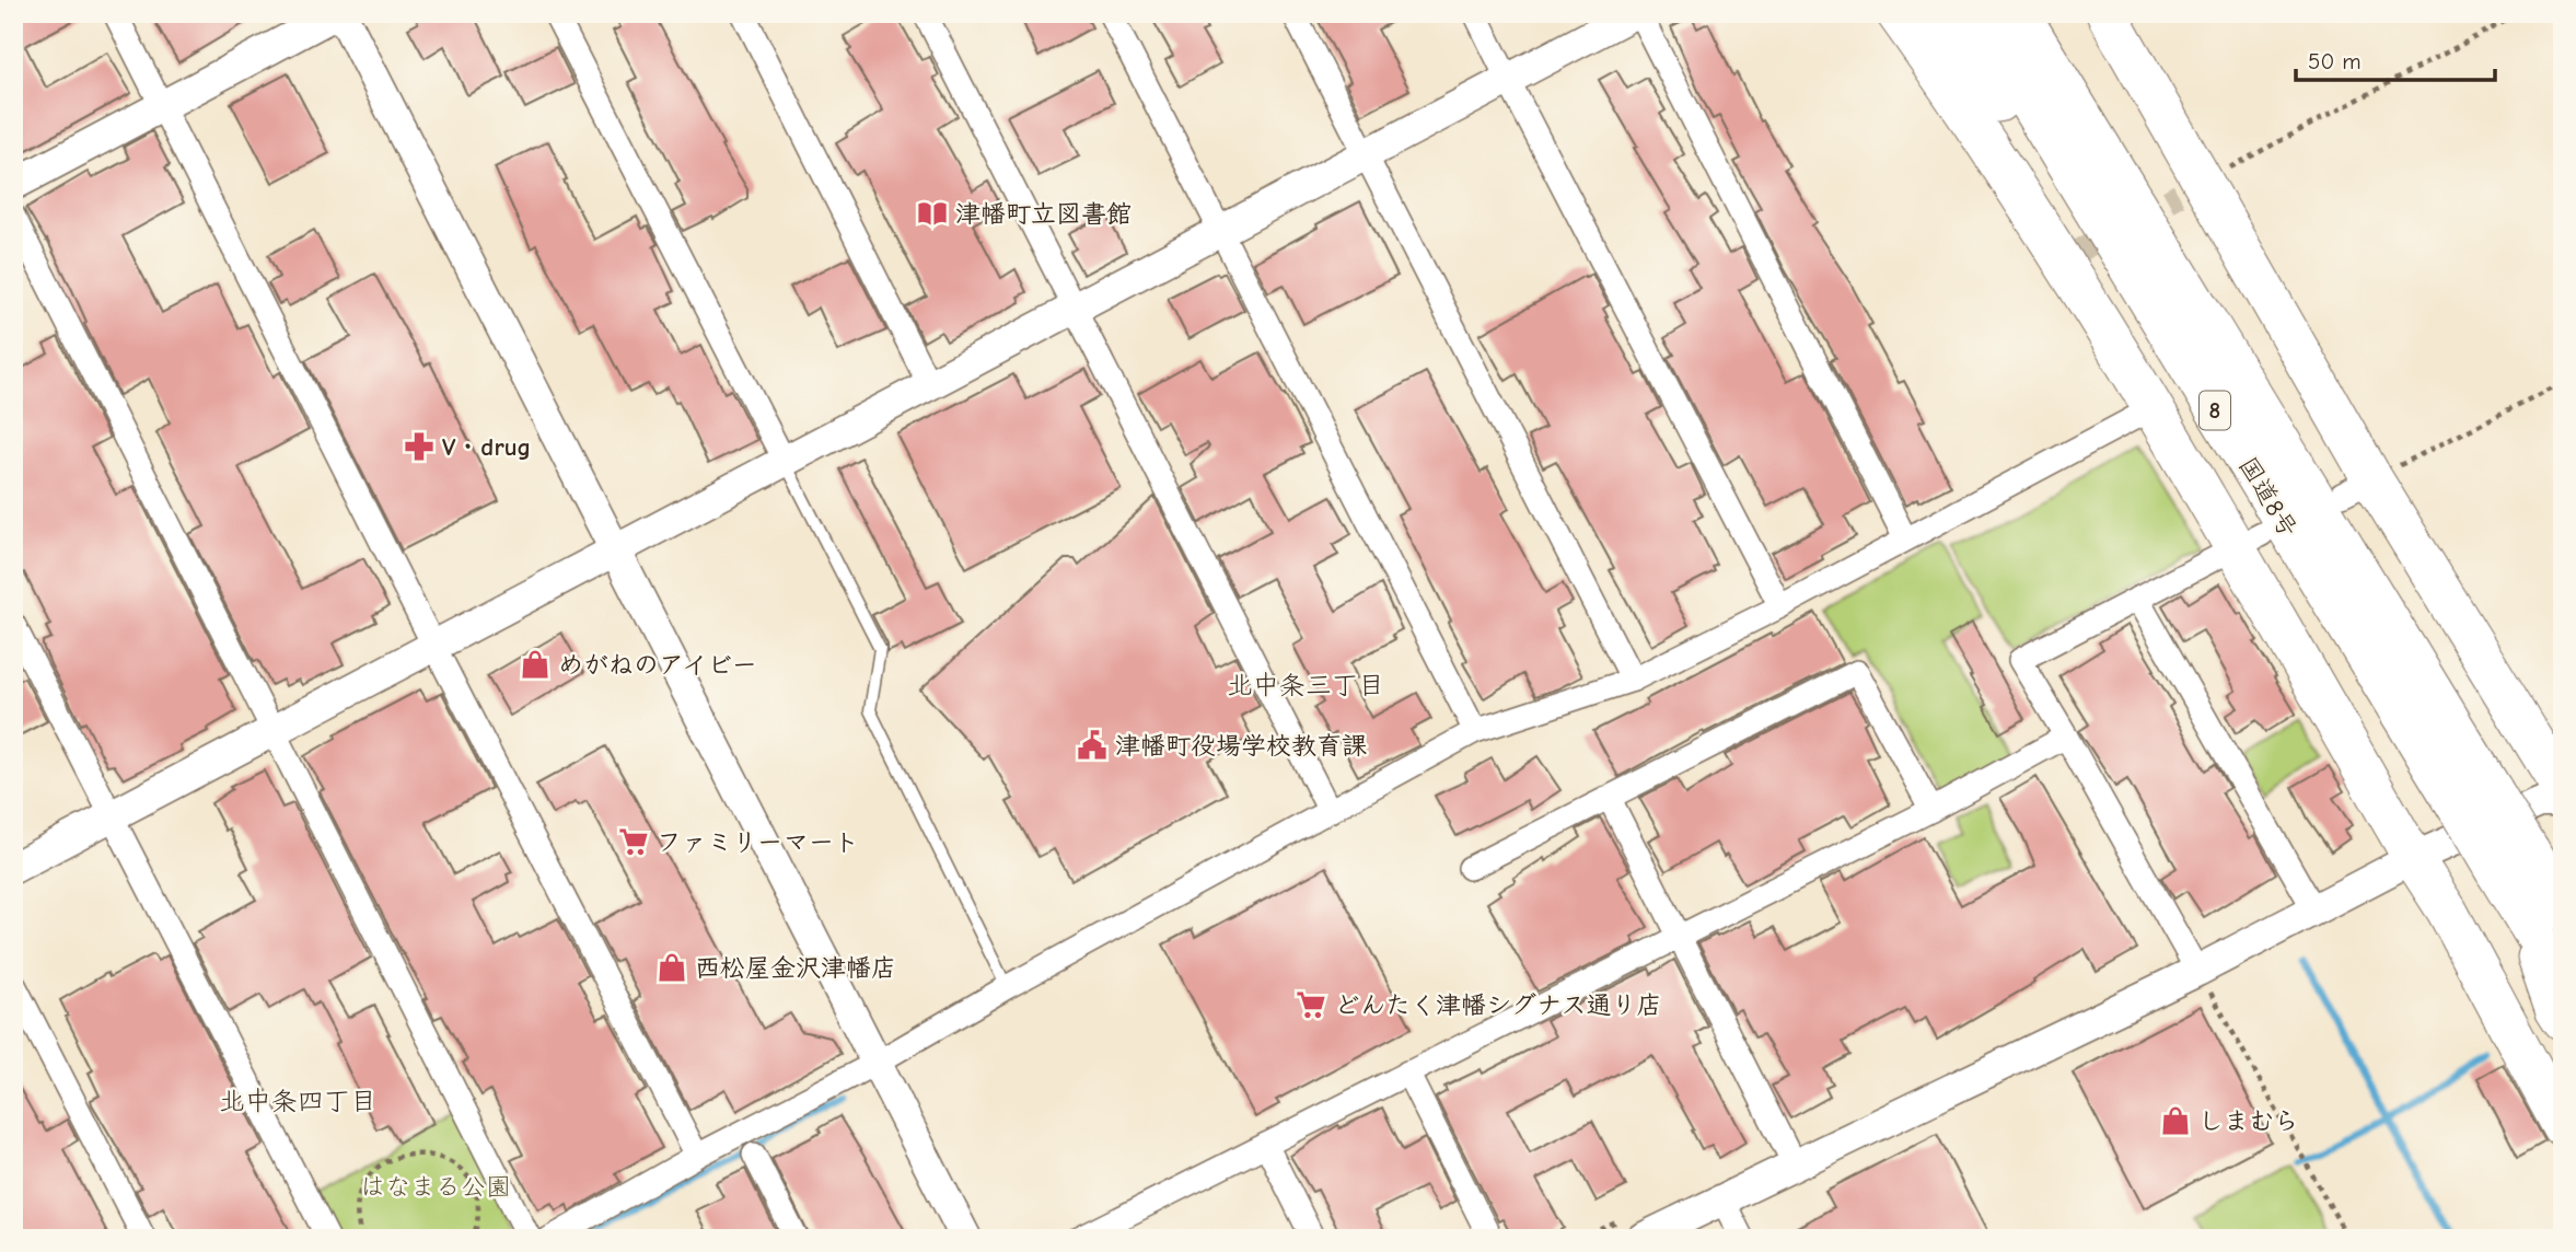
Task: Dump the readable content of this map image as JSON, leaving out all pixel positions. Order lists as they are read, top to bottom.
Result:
{
  "streets": {
    "highway": ["8", "国道8号"]
  },
  "crossings": [
    ["8", "国道8号"]
  ],
  "districts": ["北中条三丁目", "北中条四丁目"],
  "parks": ["はなまる公園"],
  "places": {
    "library": ["津幡町立図書館"],
    "pharmacy": ["V・drug"],
    "shop": ["めがねのアイビー", "西松屋金沢津幡店", "しまむら"],
    "public building": ["津幡町役場学校教育課"],
    "supermarket": ["ファミリーマート", "どんたく津幡シグナス通り店"]
  },
  "scale_bar": "50 m"
}
